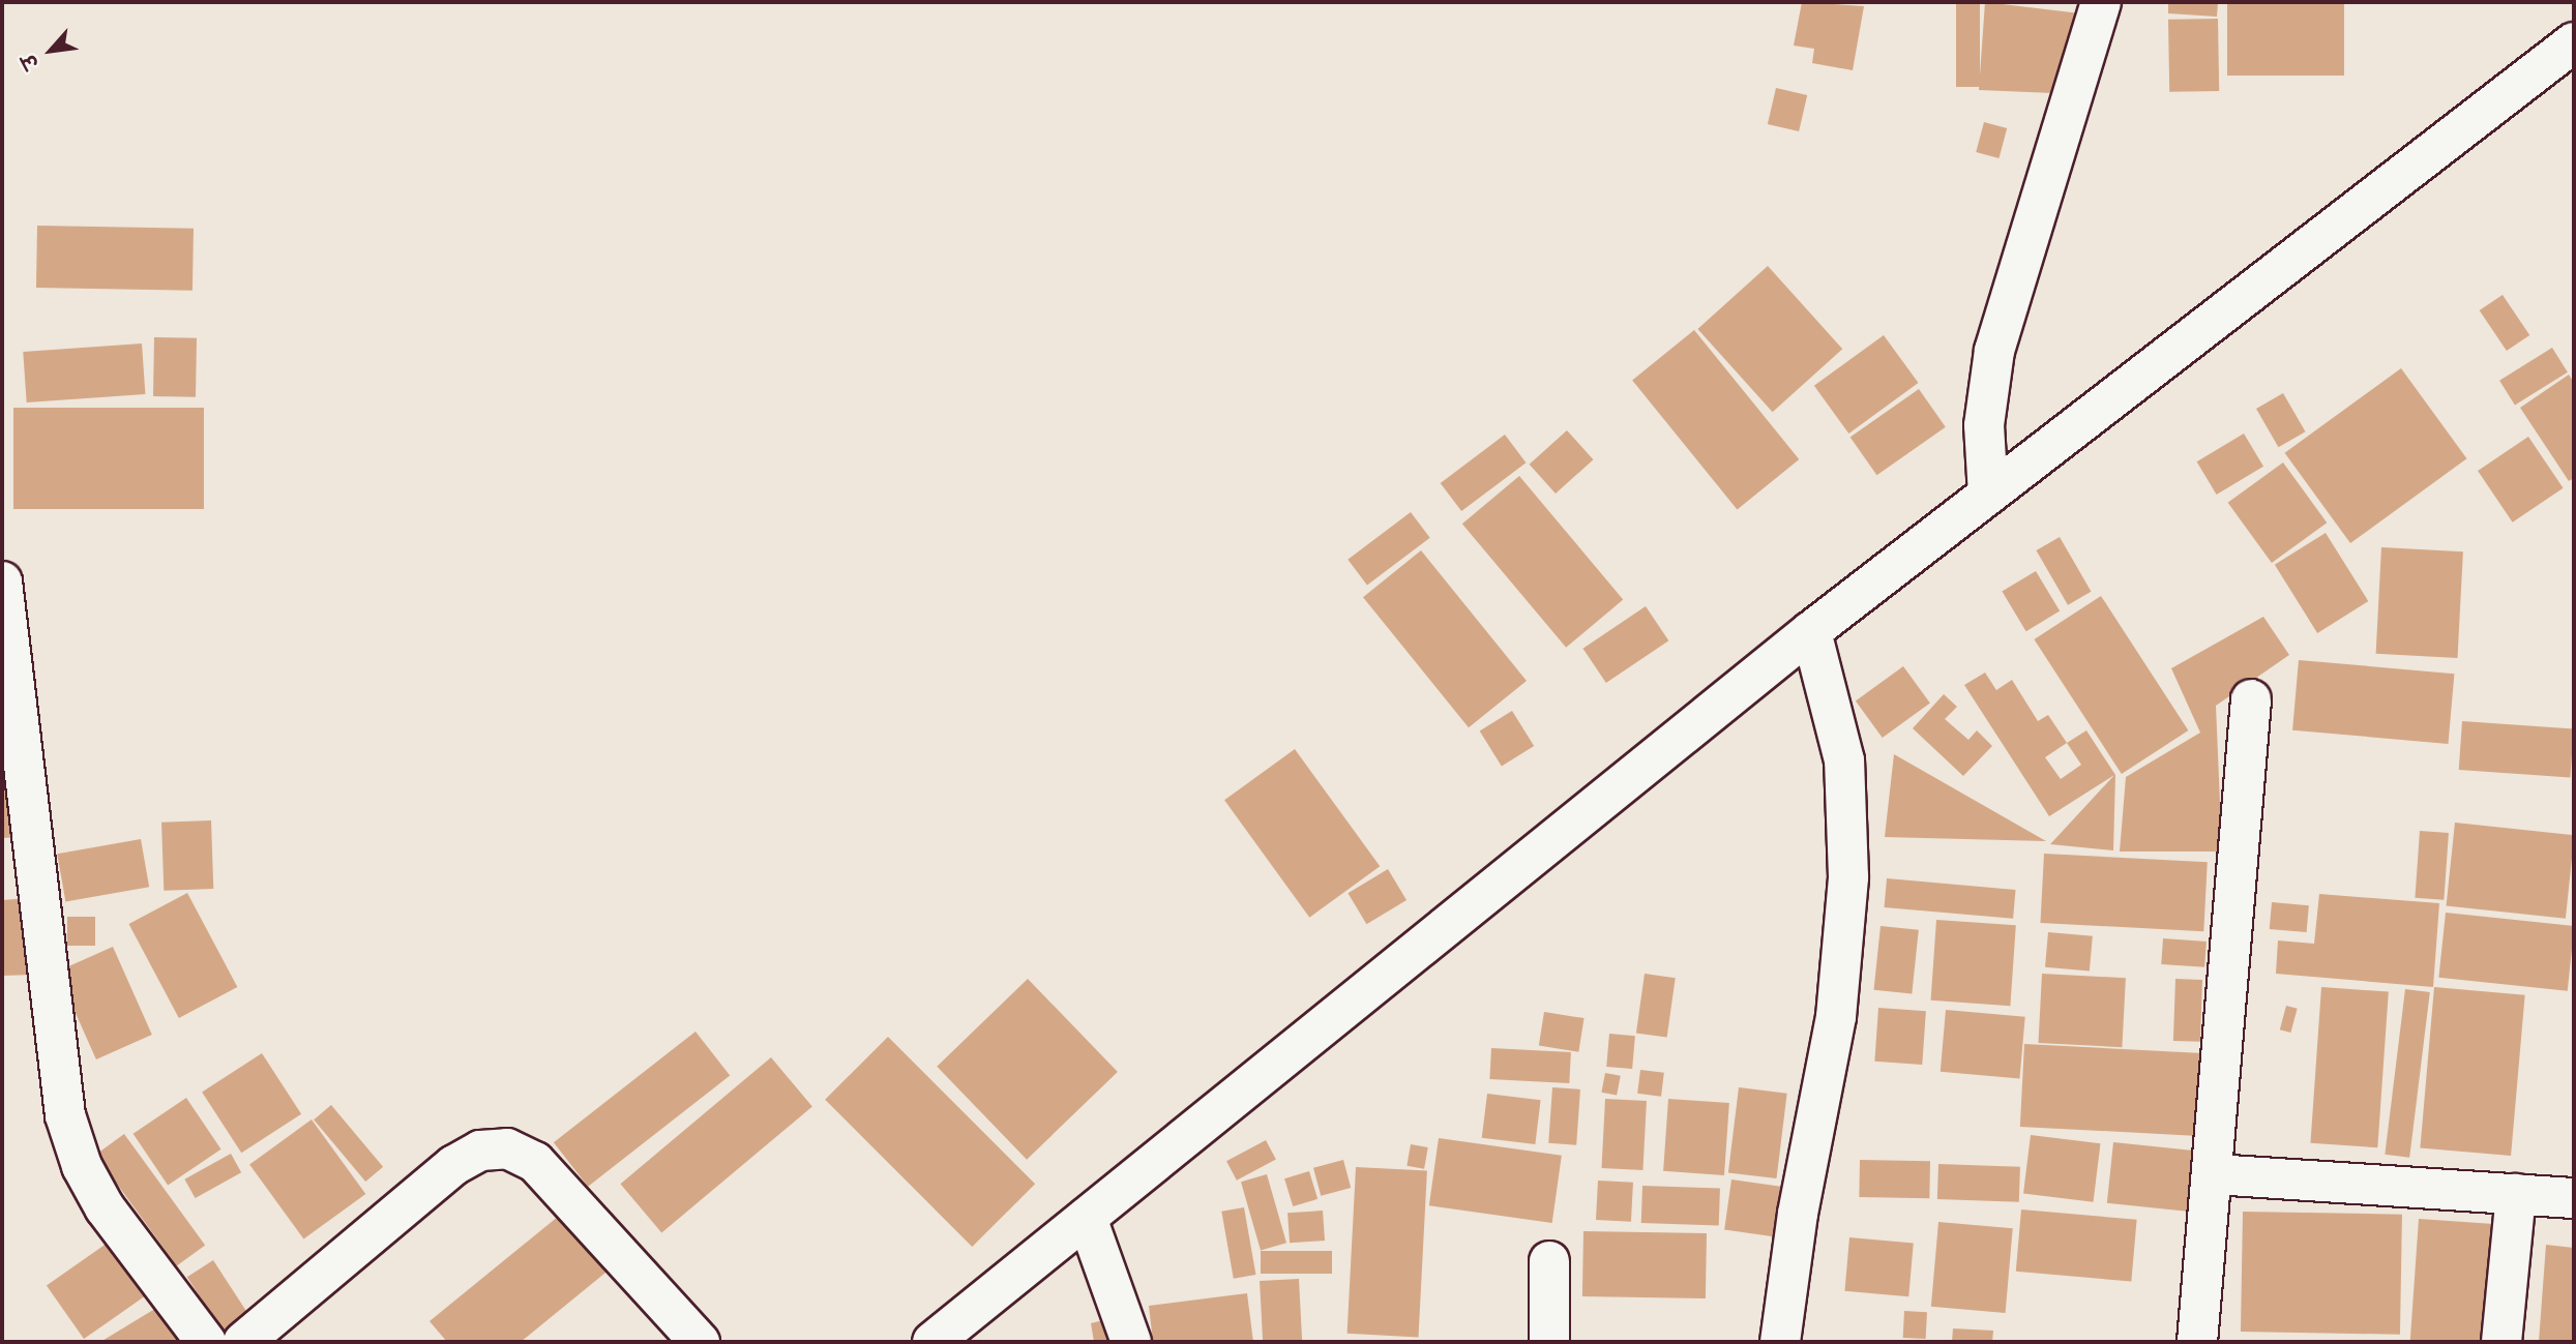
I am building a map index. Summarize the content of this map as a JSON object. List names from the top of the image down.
{
  "north": "bottom left"
}
